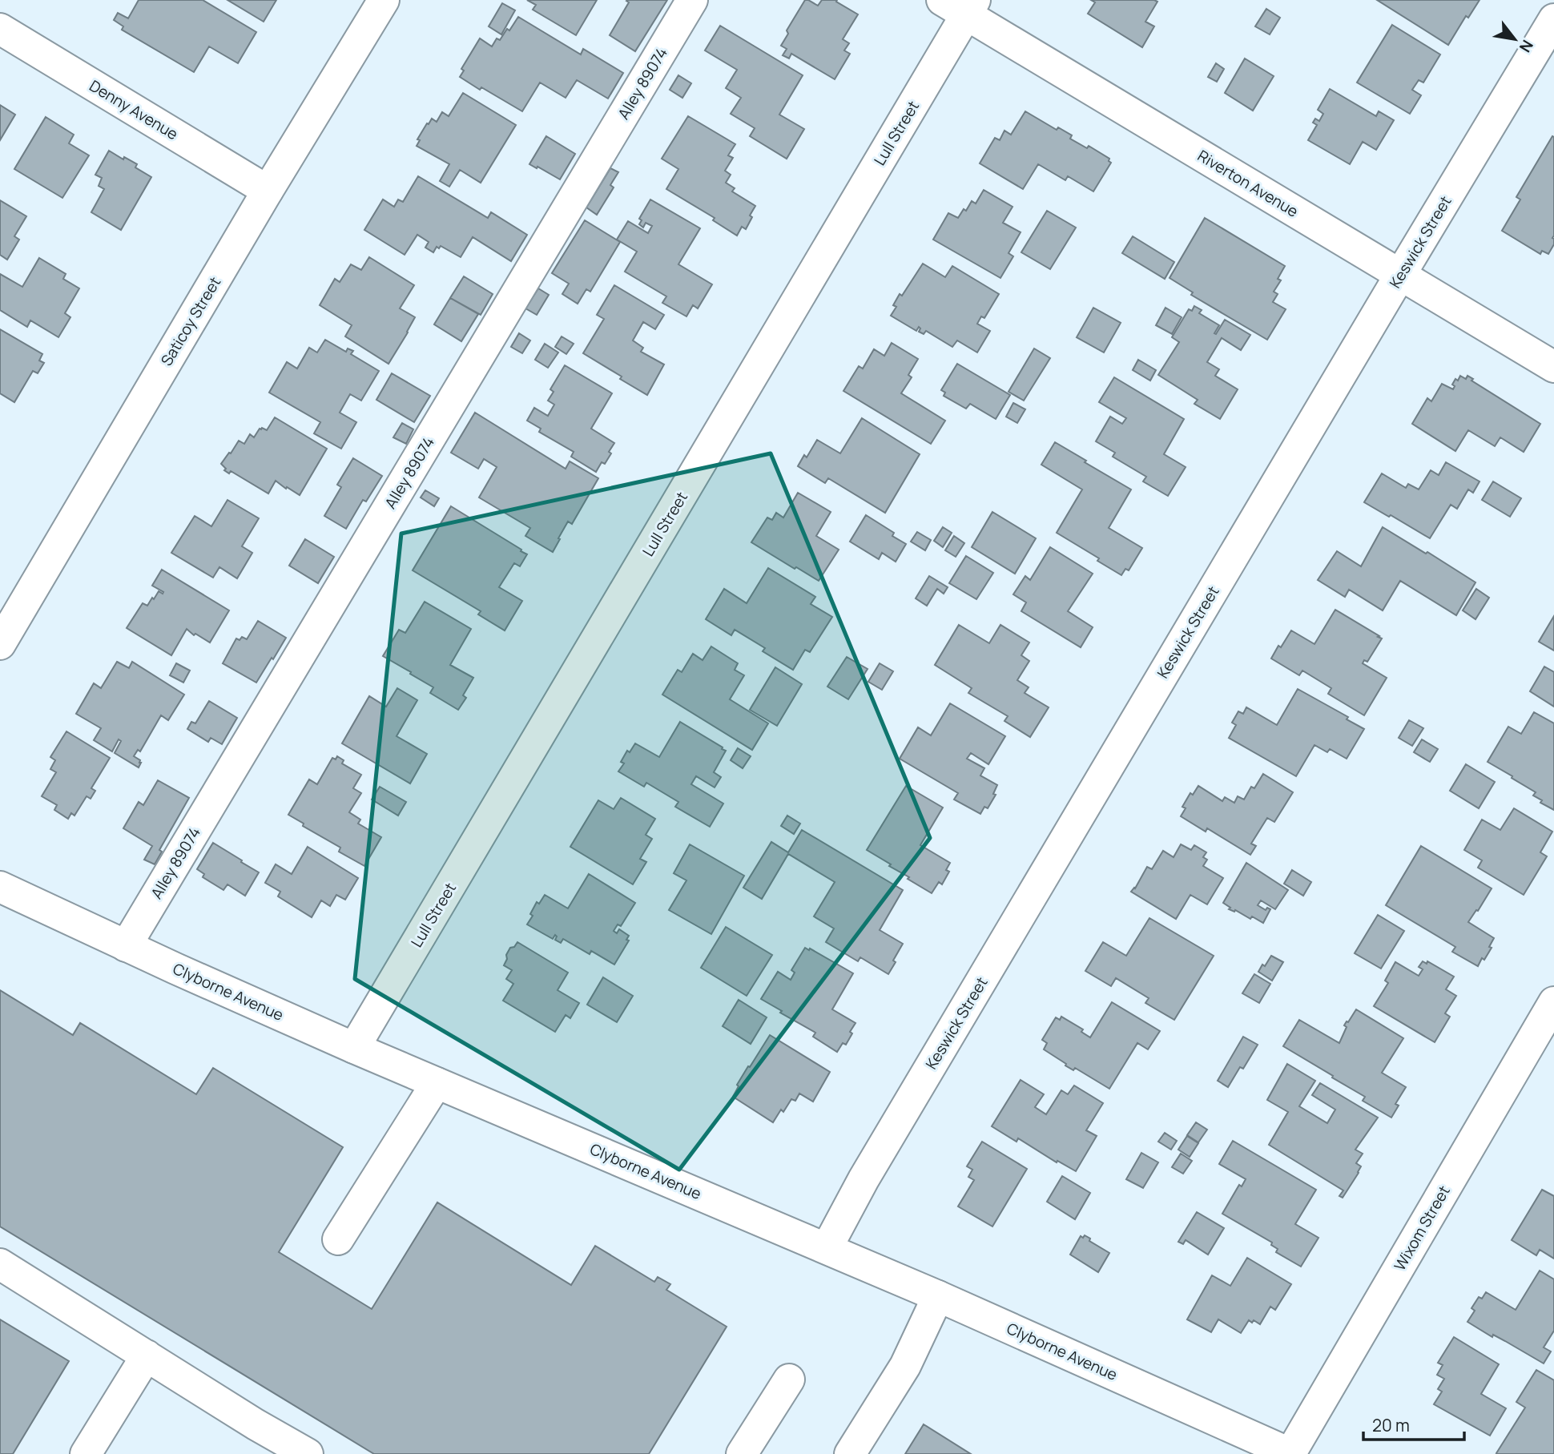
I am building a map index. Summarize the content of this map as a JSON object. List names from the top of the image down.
{
  "streets": {
    "street": [
      "Alley 89074",
      "Denny Avenue",
      "Lull Street",
      "Riverton Avenue",
      "Keswick Street",
      "Saticoy Street",
      "Clyborne Avenue",
      "Wixom Street"
    ]
  },
  "crossings": [
    ["Alley 89074", "Clyborne Avenue"],
    ["Denny Avenue", "Saticoy Street"],
    ["Lull Street", "Riverton Avenue"],
    ["Lull Street", "Clyborne Avenue"],
    ["Riverton Avenue", "Keswick Street"],
    ["Keswick Street", "Clyborne Avenue"],
    ["Clyborne Avenue", "Wixom Street"]
  ],
  "scale_bar": "20 m",
  "north": "bottom right"
}
